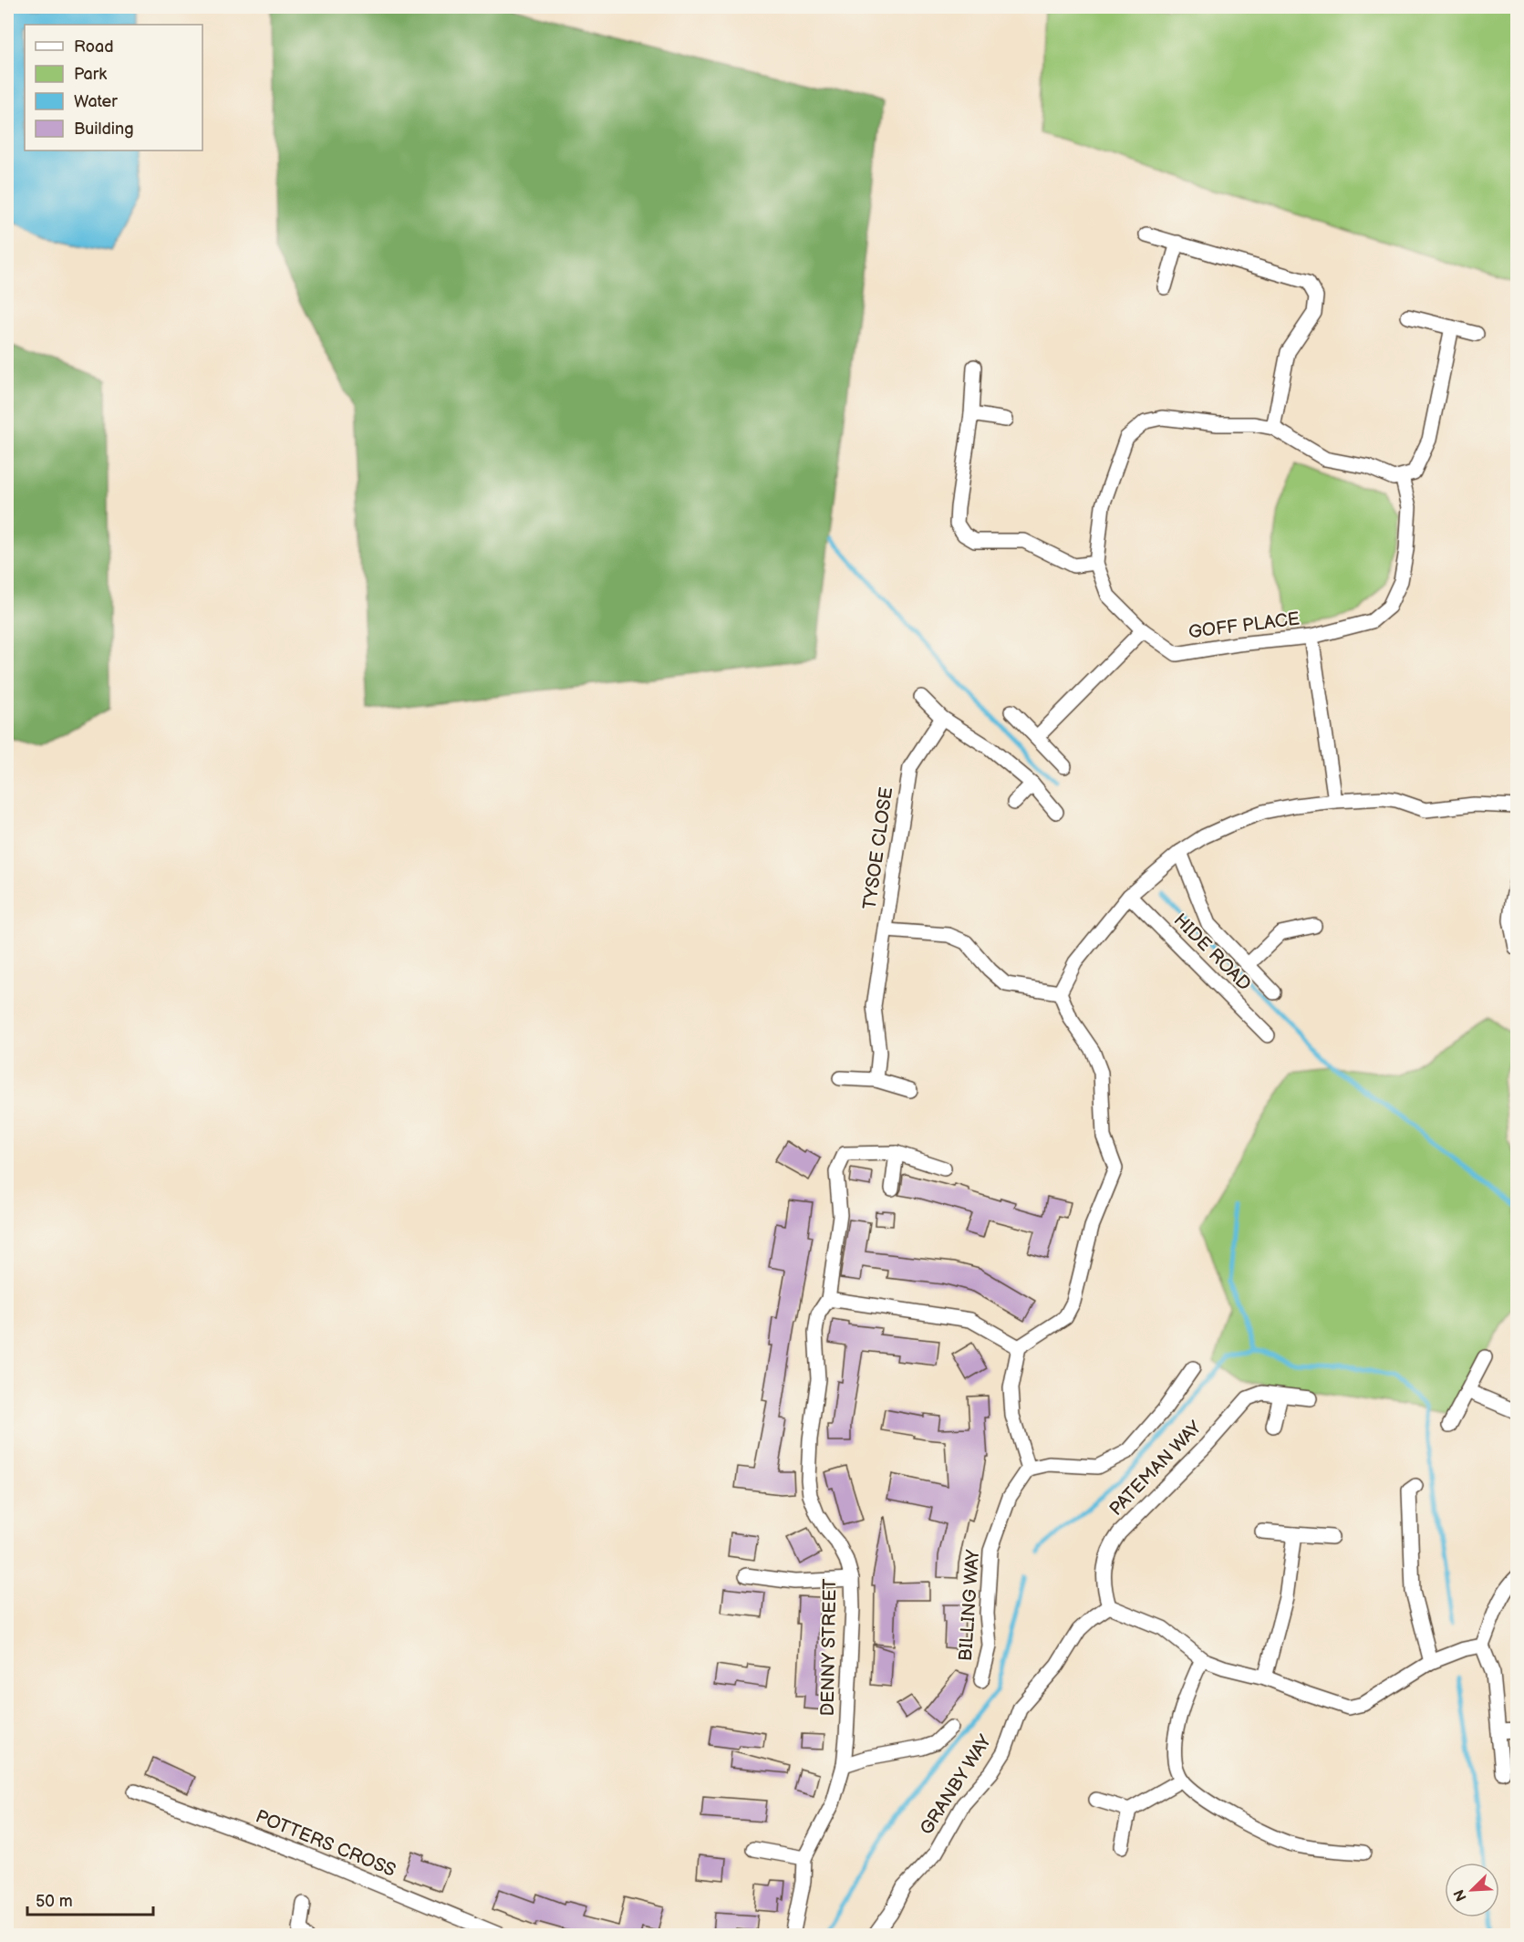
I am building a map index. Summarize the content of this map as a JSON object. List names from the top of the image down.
{
  "streets": {
    "street": [
      "GOFF PLACE",
      "TYSOE CLOSE",
      "HIDE ROAD",
      "PATEMAN WAY",
      "BILLING WAY",
      "DENNY STREET",
      "GRANBY WAY",
      "POTTERS CROSS"
    ]
  },
  "crossings": [
    ["PATEMAN WAY", "GRANBY WAY"]
  ],
  "legend": [
    "Road",
    "Park",
    "Water",
    "Building"
  ],
  "scale_bar": "50 m",
  "north": "bottom left"
}
